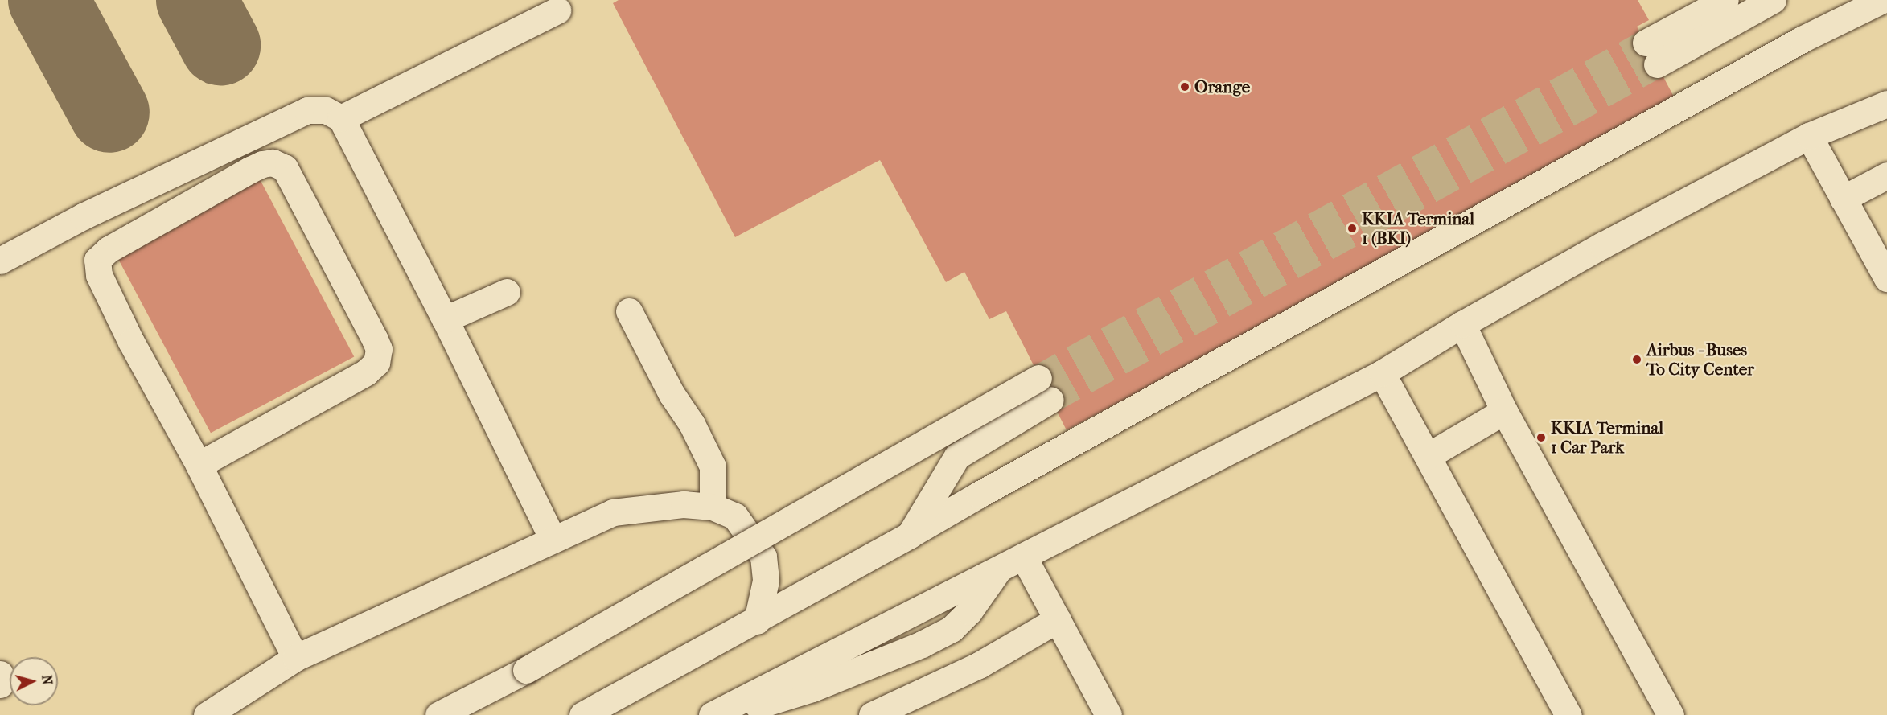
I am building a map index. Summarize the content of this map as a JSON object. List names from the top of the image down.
{
  "places": [
    "Orange",
    "KKIA Terminal 1 (BKI)",
    "Airbus - Buses To City Center",
    "KKIA Terminal 1 Car Park"
  ],
  "north": "right"
}
